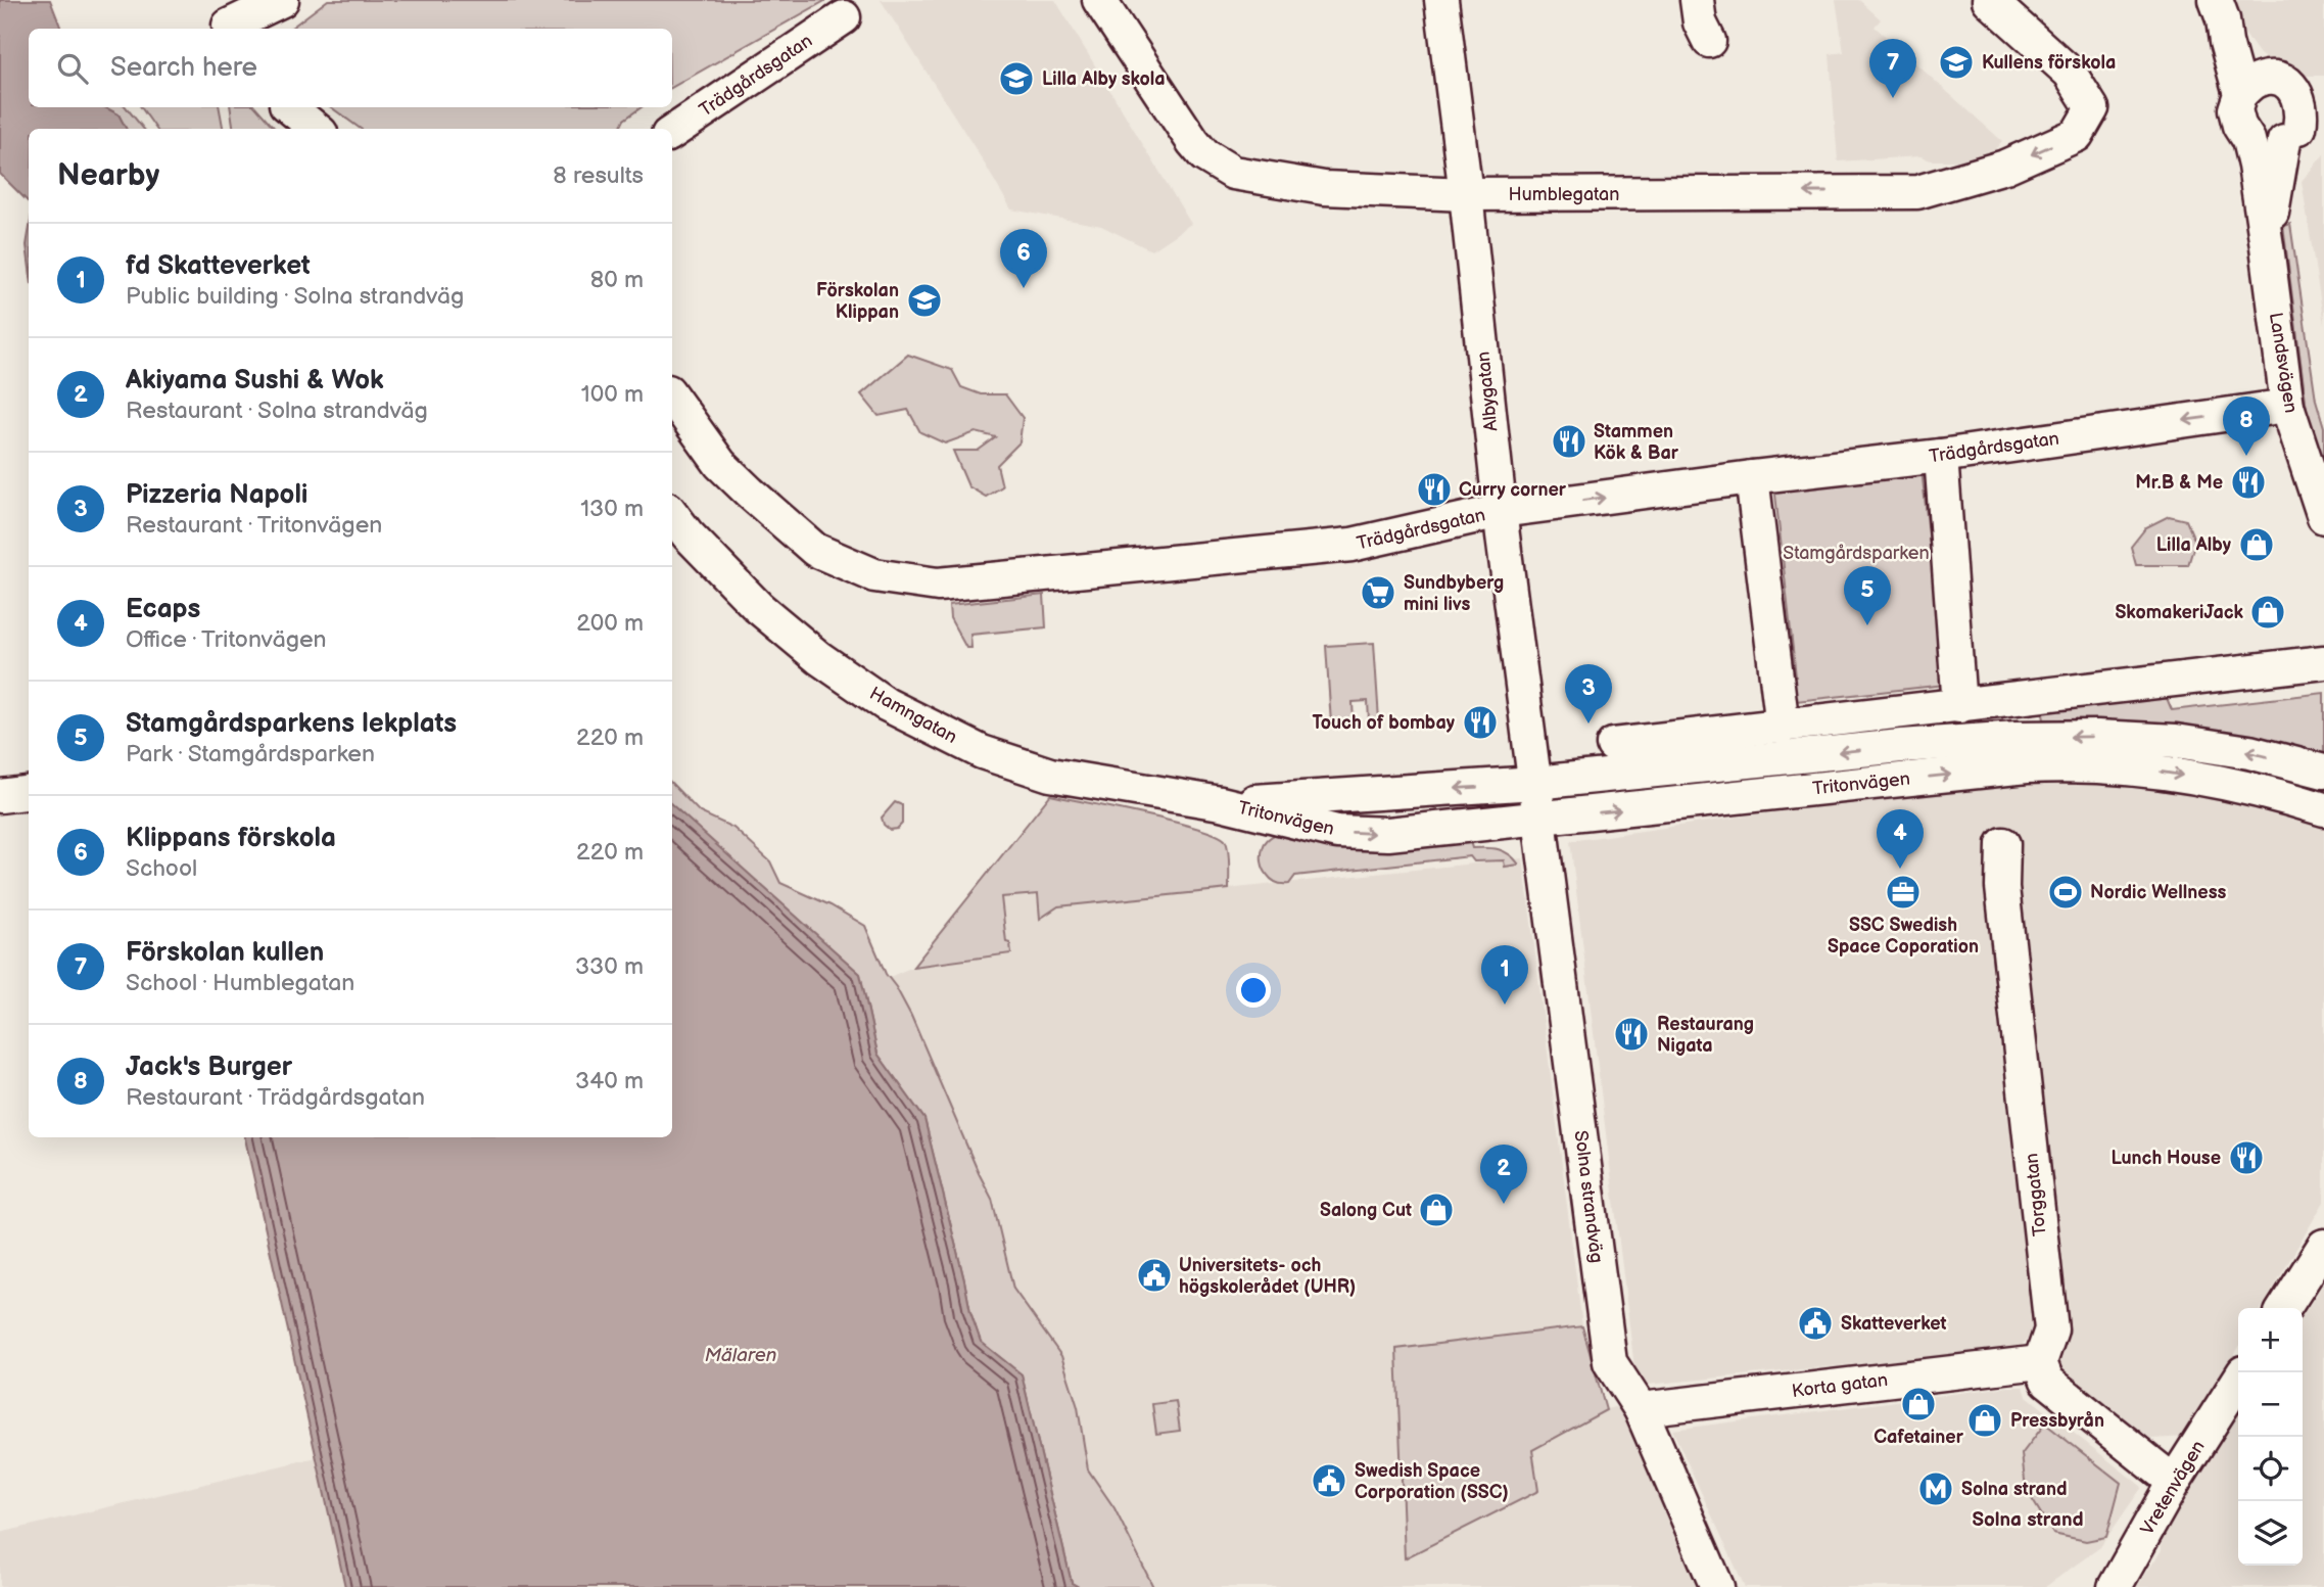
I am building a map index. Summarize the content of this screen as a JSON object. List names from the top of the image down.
{
  "streets": {
    "street": [
      "Trädgårdsgatan",
      "Humblegatan",
      "Landsvägen",
      "Albygatan",
      "Hamngatan",
      "Tritonvägen",
      "Torggatan",
      "Solna strandväg",
      "Korta gatan",
      "Vretenvägen"
    ]
  },
  "crossings": [
    ["Trädgårdsgatan", "Landsvägen"],
    ["Trädgårdsgatan", "Albygatan"],
    ["Humblegatan", "Albygatan"],
    ["Albygatan", "Tritonvägen"],
    ["Albygatan", "Solna strandväg"],
    ["Hamngatan", "Tritonvägen"],
    ["Tritonvägen", "Solna strandväg"],
    ["Torggatan", "Korta gatan"],
    ["Solna strandväg", "Korta gatan"]
  ],
  "districts": ["Solna strand"],
  "water": ["Mälaren"],
  "parks": ["Stamgårdsparken"],
  "places": {
    "school or university": ["Kullens förskola", "Lilla Alby skola", "Förskolan Klippan"],
    "restaurant": [
      "Stammen Kök & Bar",
      "Mr.B & Me",
      "Curry corner",
      "Touch of bombay",
      "Restaurang Nigata",
      "Lunch House"
    ],
    "shop": [
      "Lilla Alby",
      "SkomakeriJack",
      "Salong Cut",
      "Cafetainer",
      "Pressbyrån"
    ],
    "supermarket": ["Sundbyberg mini livs"],
    "office": ["SSC Swedish Space Coporation"],
    "sports": ["Nordic Wellness"],
    "public building": ["Universitets- och högskolerådet (UHR)", "Skatteverket", "Swedish Space Corporation (SSC)"],
    "metro station": ["Solna strand"]
  },
  "page": {
    "search": "Search here",
    "pins": [
      "7",
      "6",
      "8",
      "5",
      "3",
      "4",
      "1",
      "2"
    ],
    "heading": ["Nearby", "8 results"],
    "list": [
      {
        "mark": "1",
        "name": "fd Skatteverket",
        "note": "Public building · Solna strandväg",
        "value": "80 m"
      },
      {
        "mark": "2",
        "name": "Akiyama Sushi & Wok",
        "note": "Restaurant · Solna strandväg",
        "value": "100 m"
      },
      {
        "mark": "3",
        "name": "Pizzeria Napoli",
        "note": "Restaurant · Tritonvägen",
        "value": "130 m"
      },
      {
        "mark": "4",
        "name": "Ecaps",
        "note": "Office · Tritonvägen",
        "value": "200 m"
      },
      {
        "mark": "5",
        "name": "Stamgårdsparkens lekplats",
        "note": "Park · Stamgårdsparken",
        "value": "220 m"
      },
      {
        "mark": "6",
        "name": "Klippans förskola",
        "note": "School",
        "value": "220 m"
      },
      {
        "mark": "7",
        "name": "Förskolan kullen",
        "note": "School · Humblegatan",
        "value": "330 m"
      },
      {
        "mark": "8",
        "name": "Jack's Burger",
        "note": "Restaurant · Trädgårdsgatan",
        "value": "340 m"
      }
    ],
    "map_buttons": ["+", "−"]
  }
}
